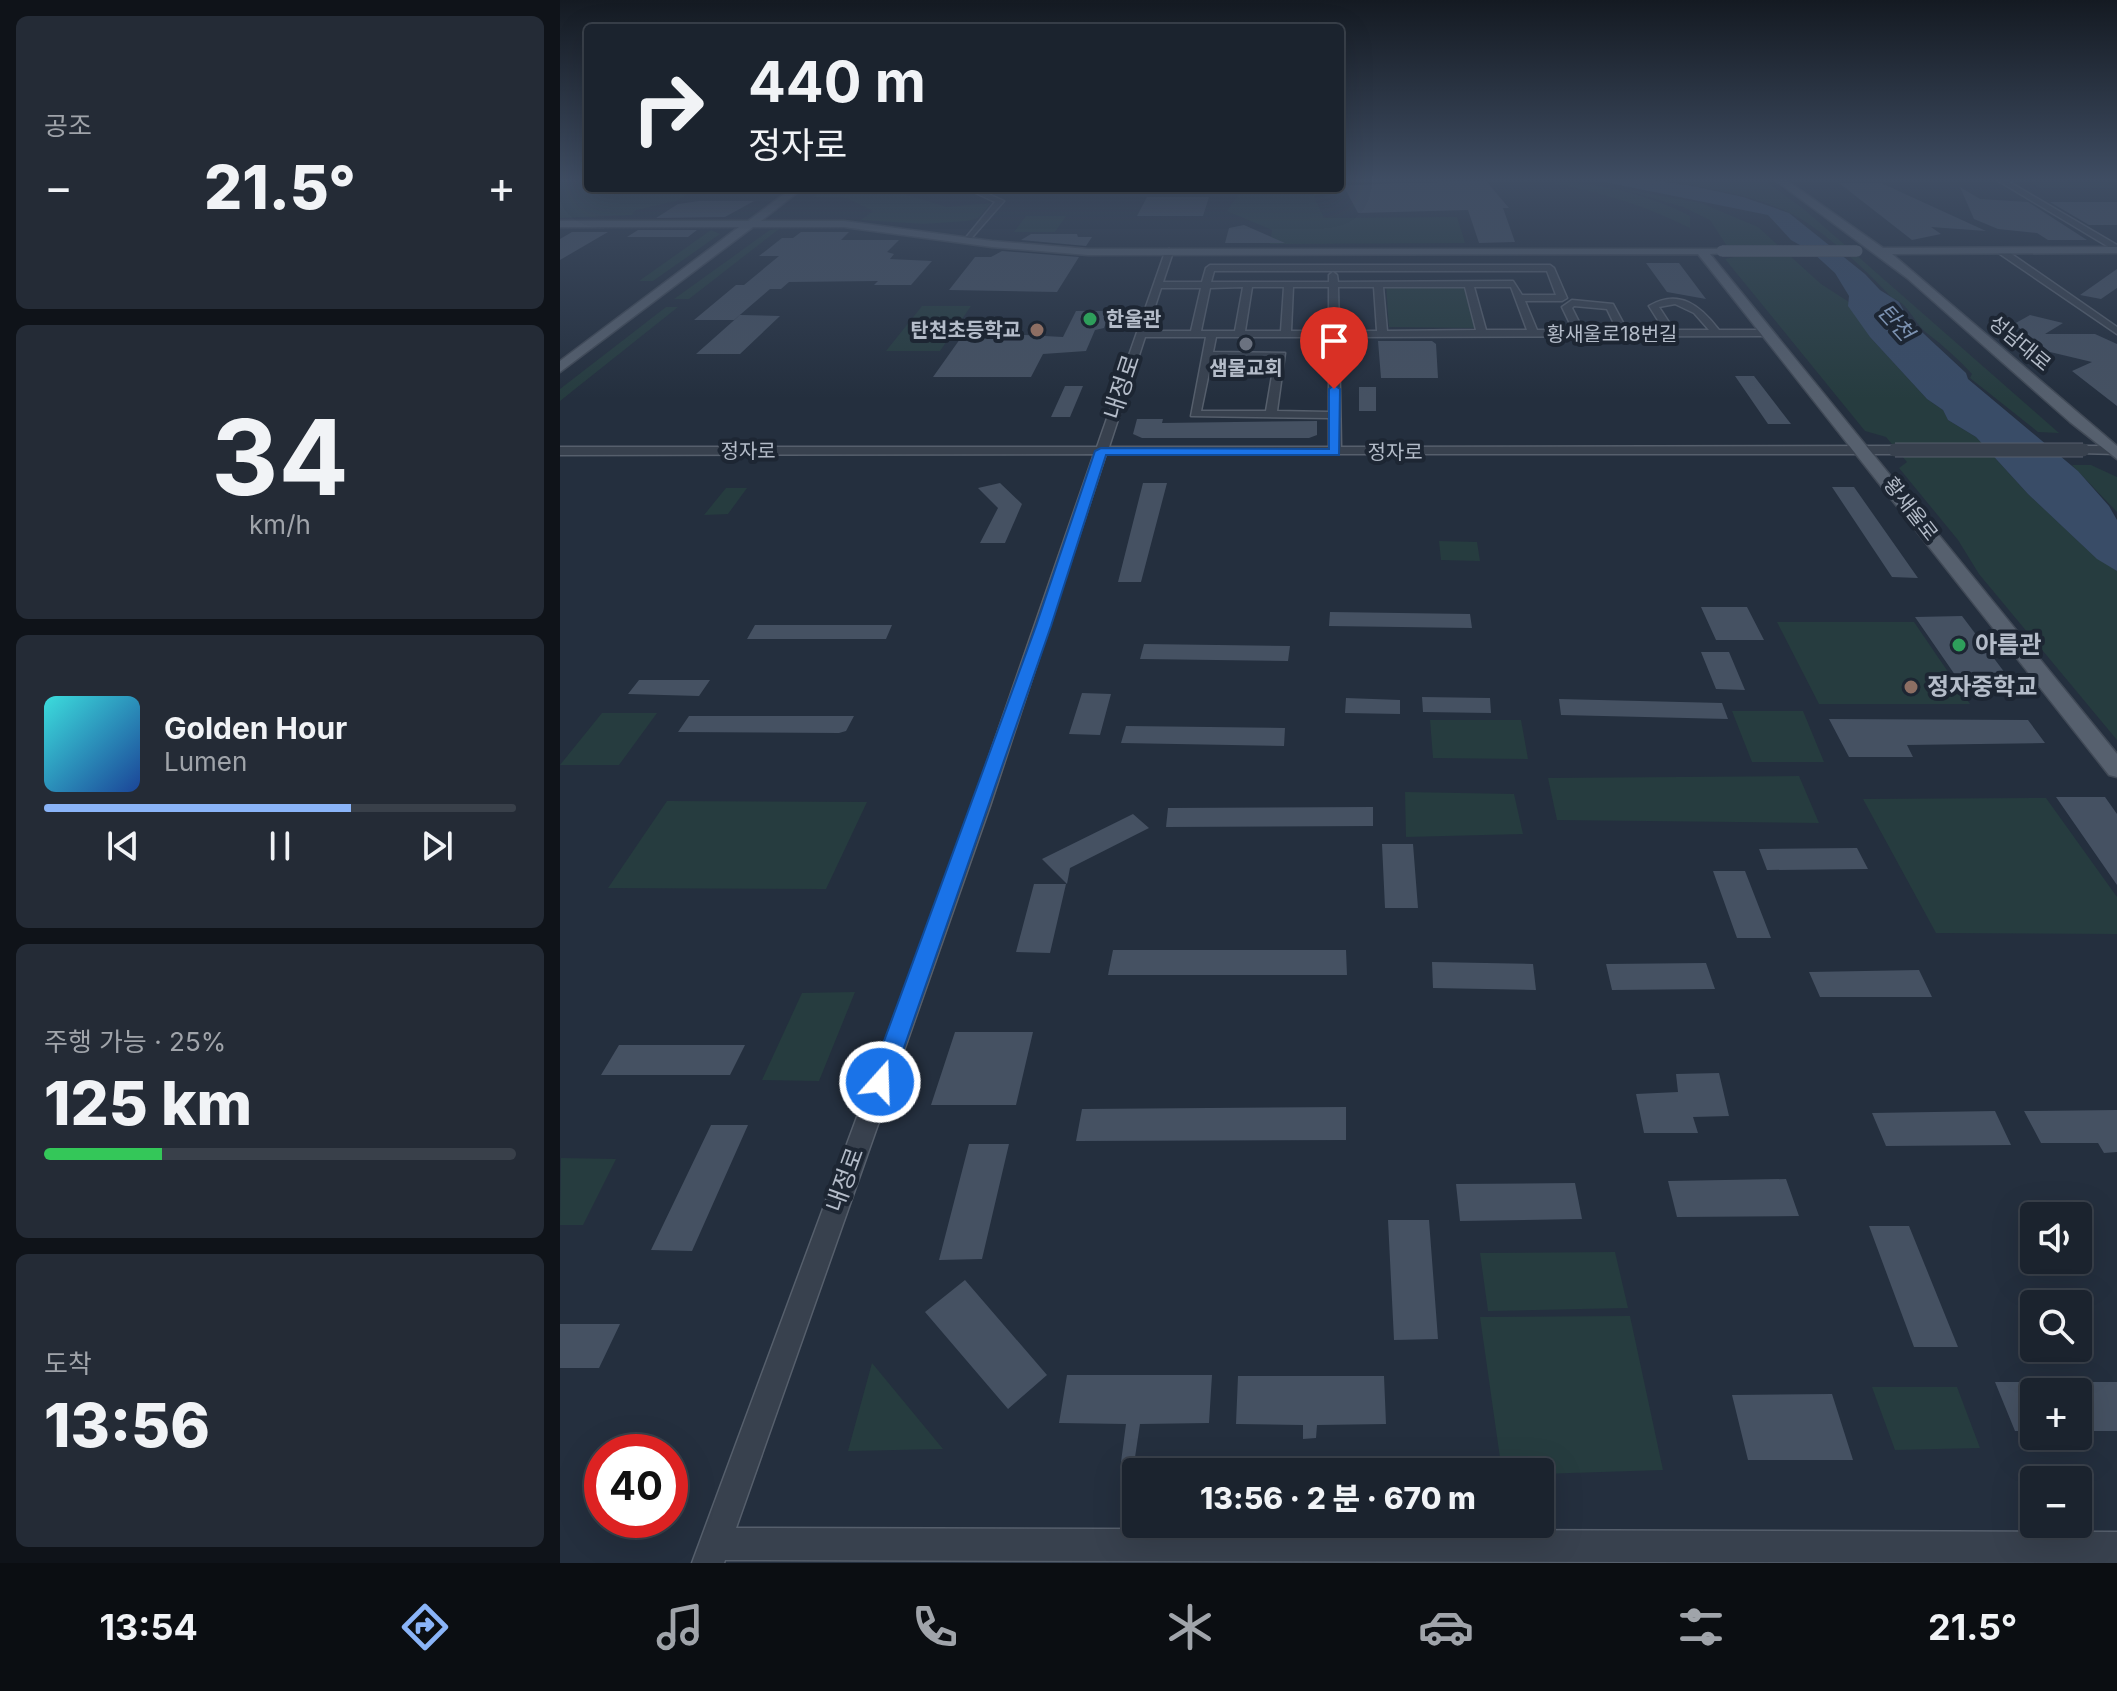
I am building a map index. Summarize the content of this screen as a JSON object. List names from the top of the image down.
{
  "streets": {
    "main road": ["성남대로", "황새울로"],
    "street": ["황새울로18번길", "내정로", "정자로"]
  },
  "crossings": [
    ["황새울로18번길", "내정로"],
    ["황새울로18번길", "황새울로"],
    ["성남대로", "정자로"],
    ["내정로", "정자로"],
    ["정자로", "황새울로"]
  ],
  "water": ["탄천"],
  "places": [
    "한울관",
    "탄천초등학교",
    "샘물교회",
    "아름관",
    "정자중학교"
  ],
  "page": {
    "tile": [
      "공조",
      ["34", "km/h"],
      ["주행 가능 · 25%", "125 km"],
      ["도착", "13:56"]
    ],
    "turn": ["440 m", "정자로"],
    "heat": ["−", "21.5°", "+"],
    "song": ["Golden Hour", "Lumen"],
    "map_buttons": ["+", "−"],
    "limit": "40",
    "trip": "13:56 · 2 분 · 670 m",
    "tabs": ["13:54", "21.5°"]
  }
}
